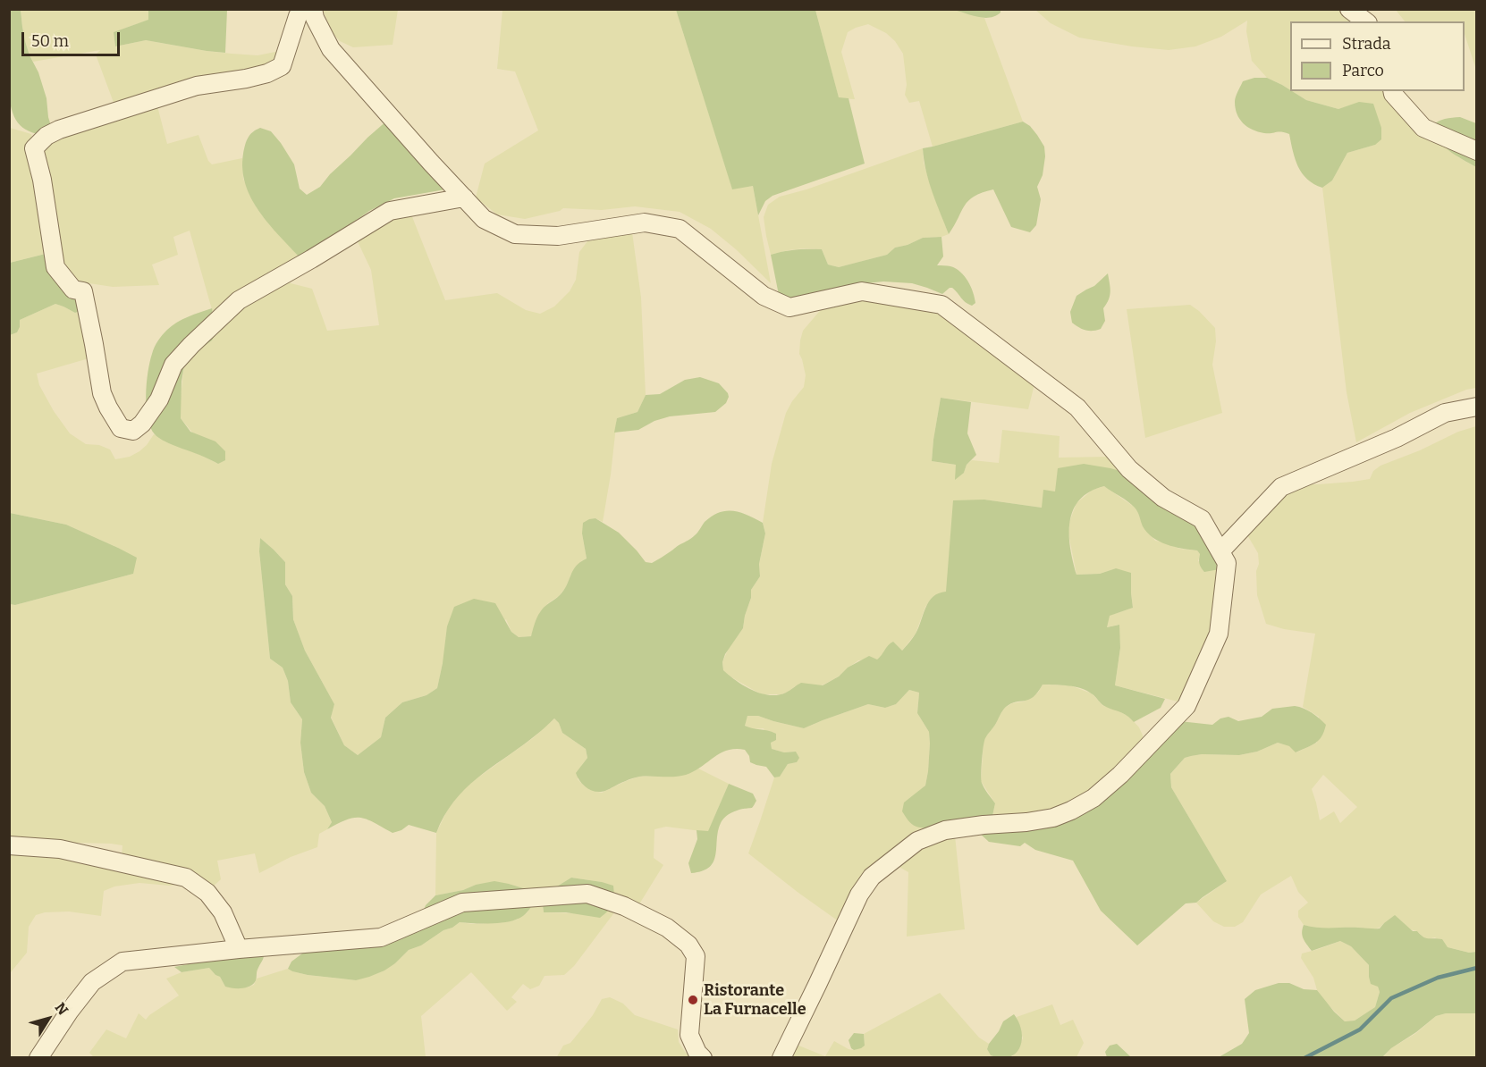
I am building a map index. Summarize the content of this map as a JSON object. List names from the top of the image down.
{
  "places": ["Ristorante La Furnacelle"],
  "legend": ["Strada", "Parco"],
  "scale_bar": "50 m",
  "north": "top right"
}
